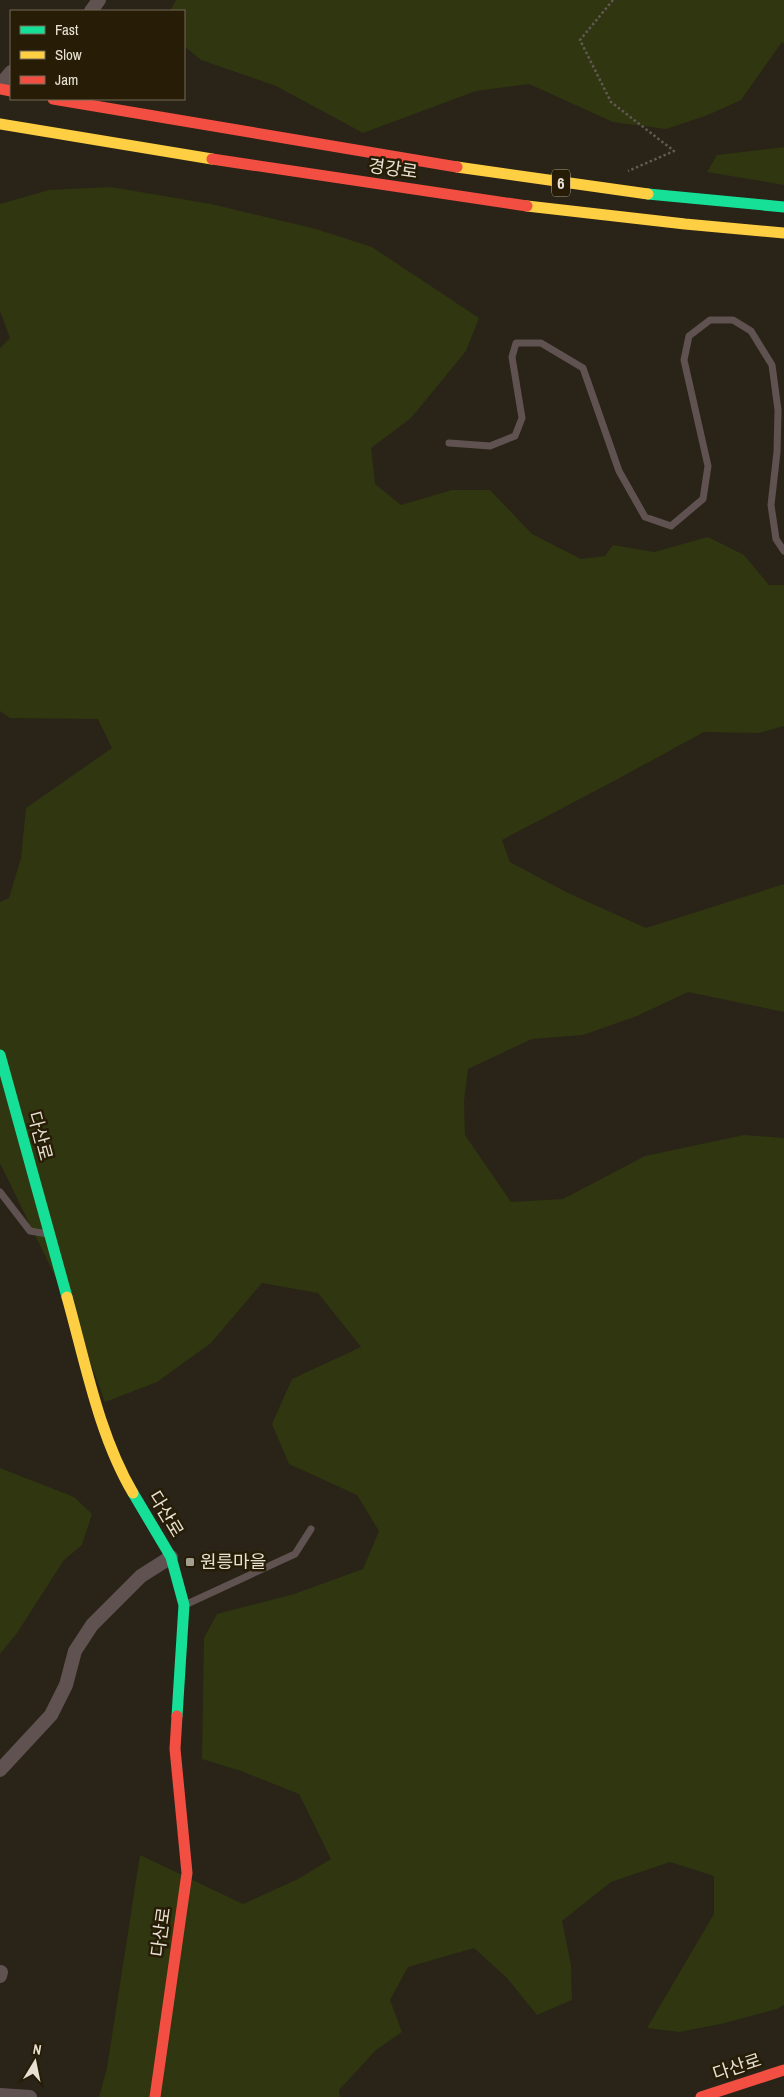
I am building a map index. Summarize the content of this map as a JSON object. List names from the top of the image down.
{
  "streets": {
    "main road": ["경강로", "6", "다산로"]
  },
  "places": {
    "transit": ["원릉마을"]
  },
  "legend": ["Fast", "Slow", "Jam"],
  "north": "top"
}
